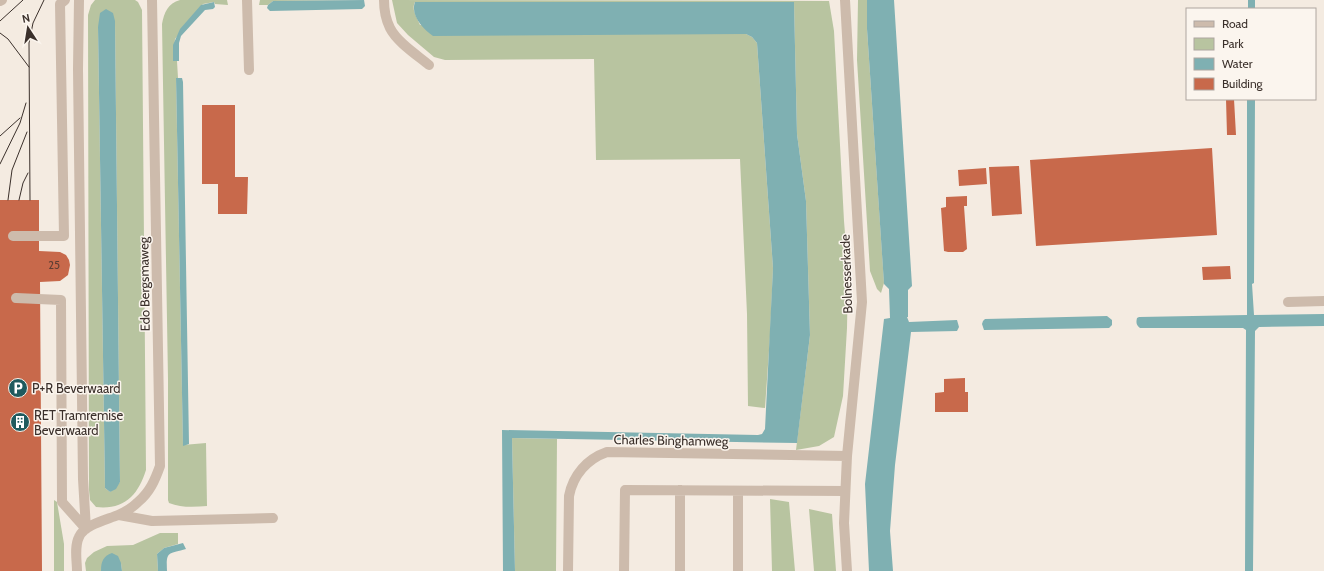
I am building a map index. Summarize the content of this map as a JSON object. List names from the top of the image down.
{
  "streets": {
    "street": ["Bolnesserkade", "Edo Bergsmaweg", "Charles Binghamweg"]
  },
  "crossings": [
    ["Bolnesserkade", "Charles Binghamweg"]
  ],
  "places": {
    "parking": ["P+R Beverwaard"],
    "building": ["RET Tramremise Beverwaard"]
  },
  "house_numbers": ["25"],
  "legend": [
    "Road",
    "Park",
    "Water",
    "Building"
  ],
  "north": "top"
}
